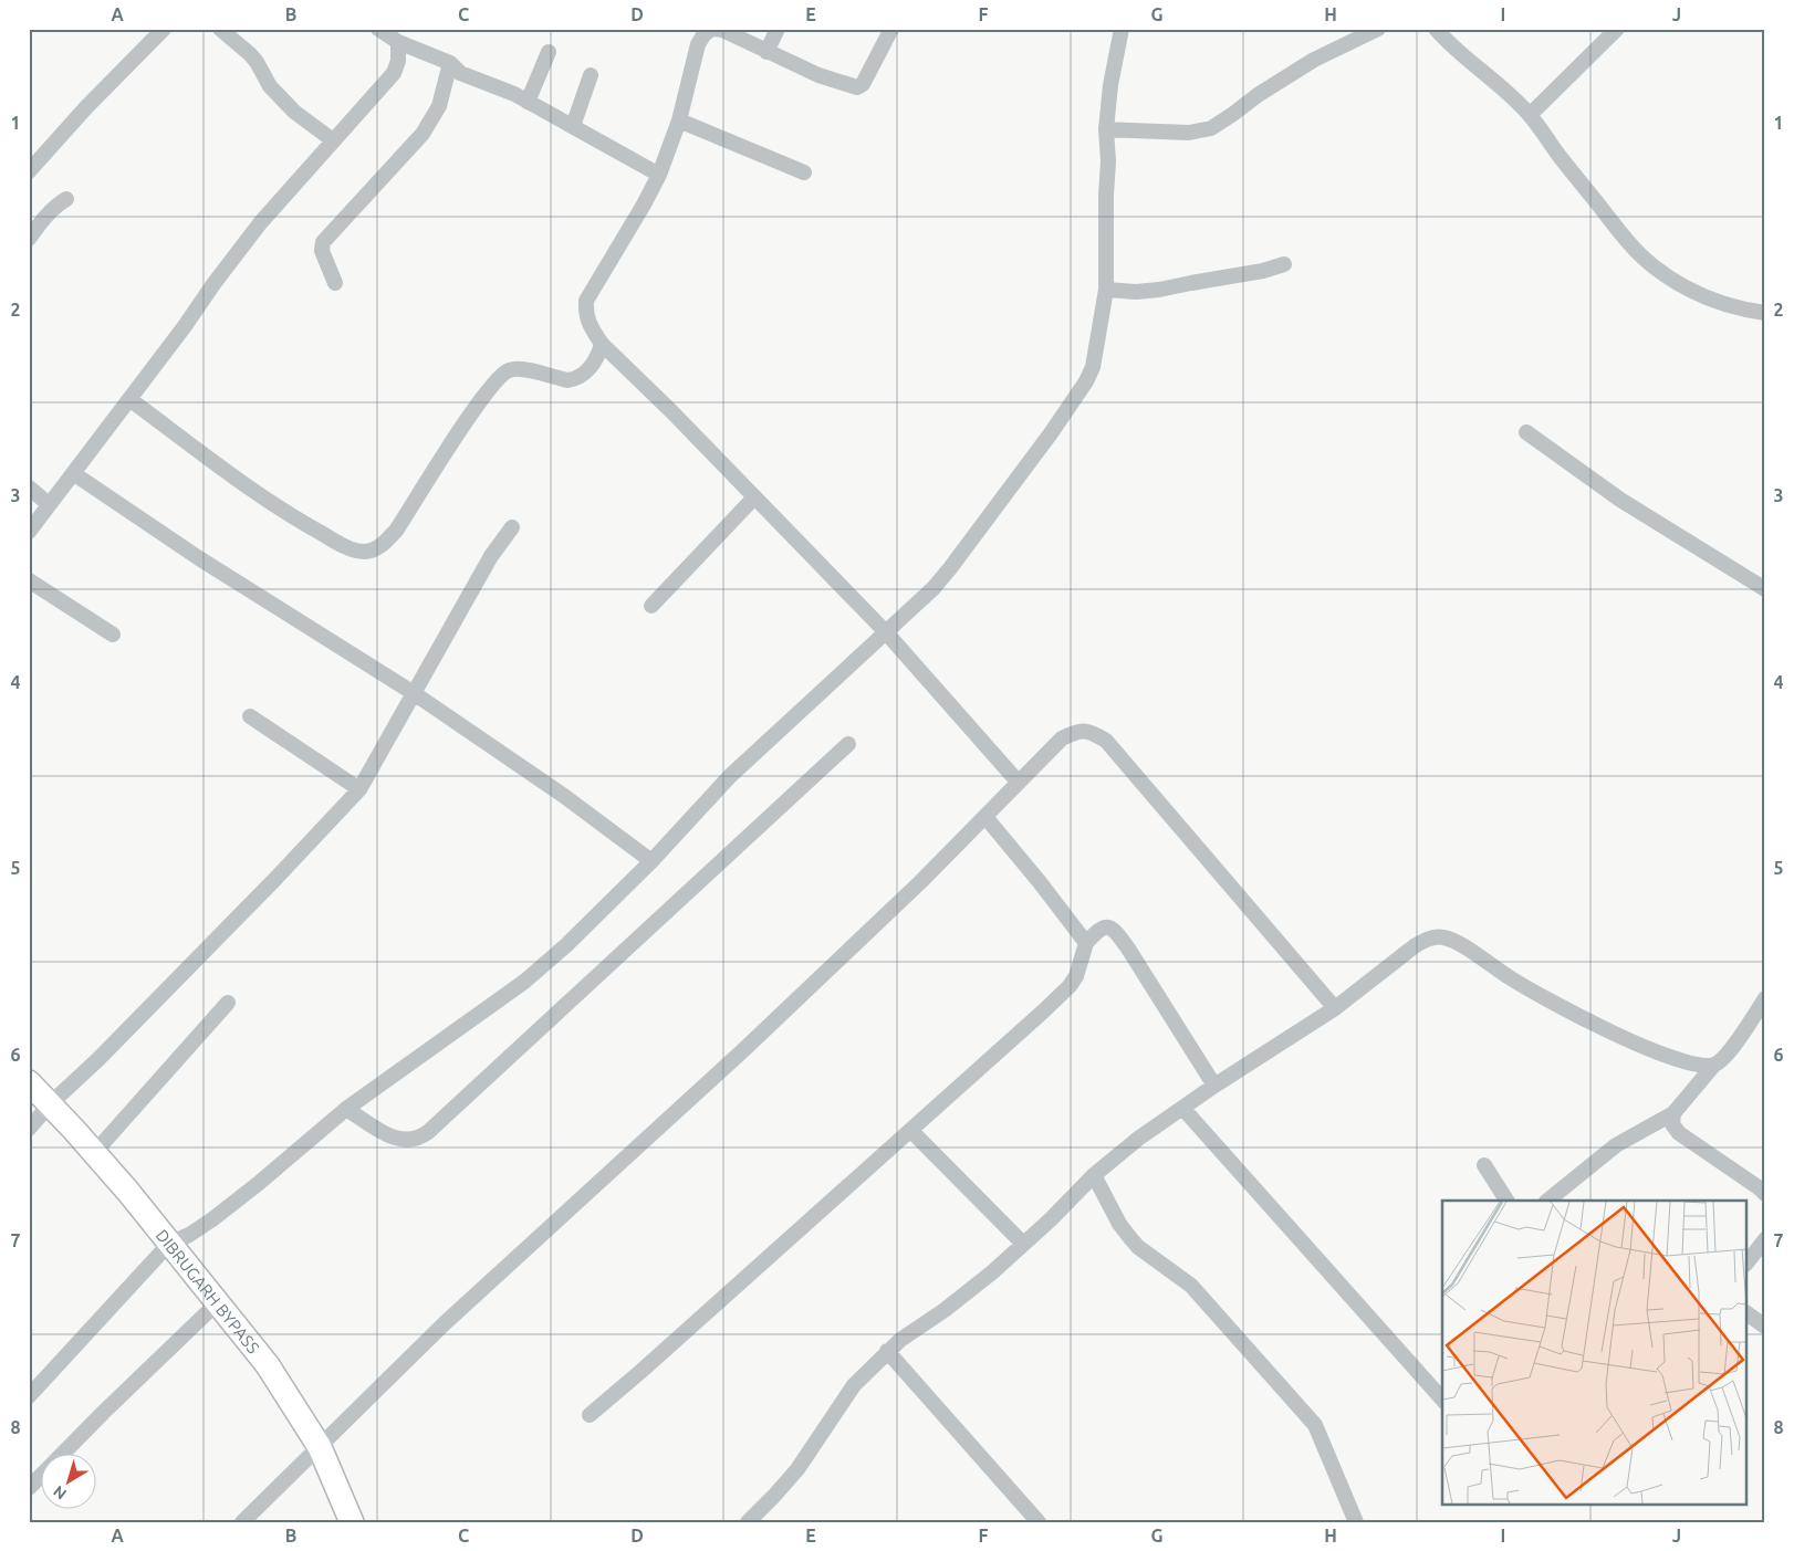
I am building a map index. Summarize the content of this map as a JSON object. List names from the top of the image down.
{
  "streets": {
    "main road": ["DIBRUGARH BYPASS"]
  },
  "north": "bottom left",
  "grid": {
    "columns": [
      "A",
      "B",
      "C",
      "D",
      "E",
      "F",
      "G",
      "H",
      "I",
      "J"
    ],
    "rows": [
      "1",
      "2",
      "3",
      "4",
      "5",
      "6",
      "7",
      "8"
    ]
  }
}
